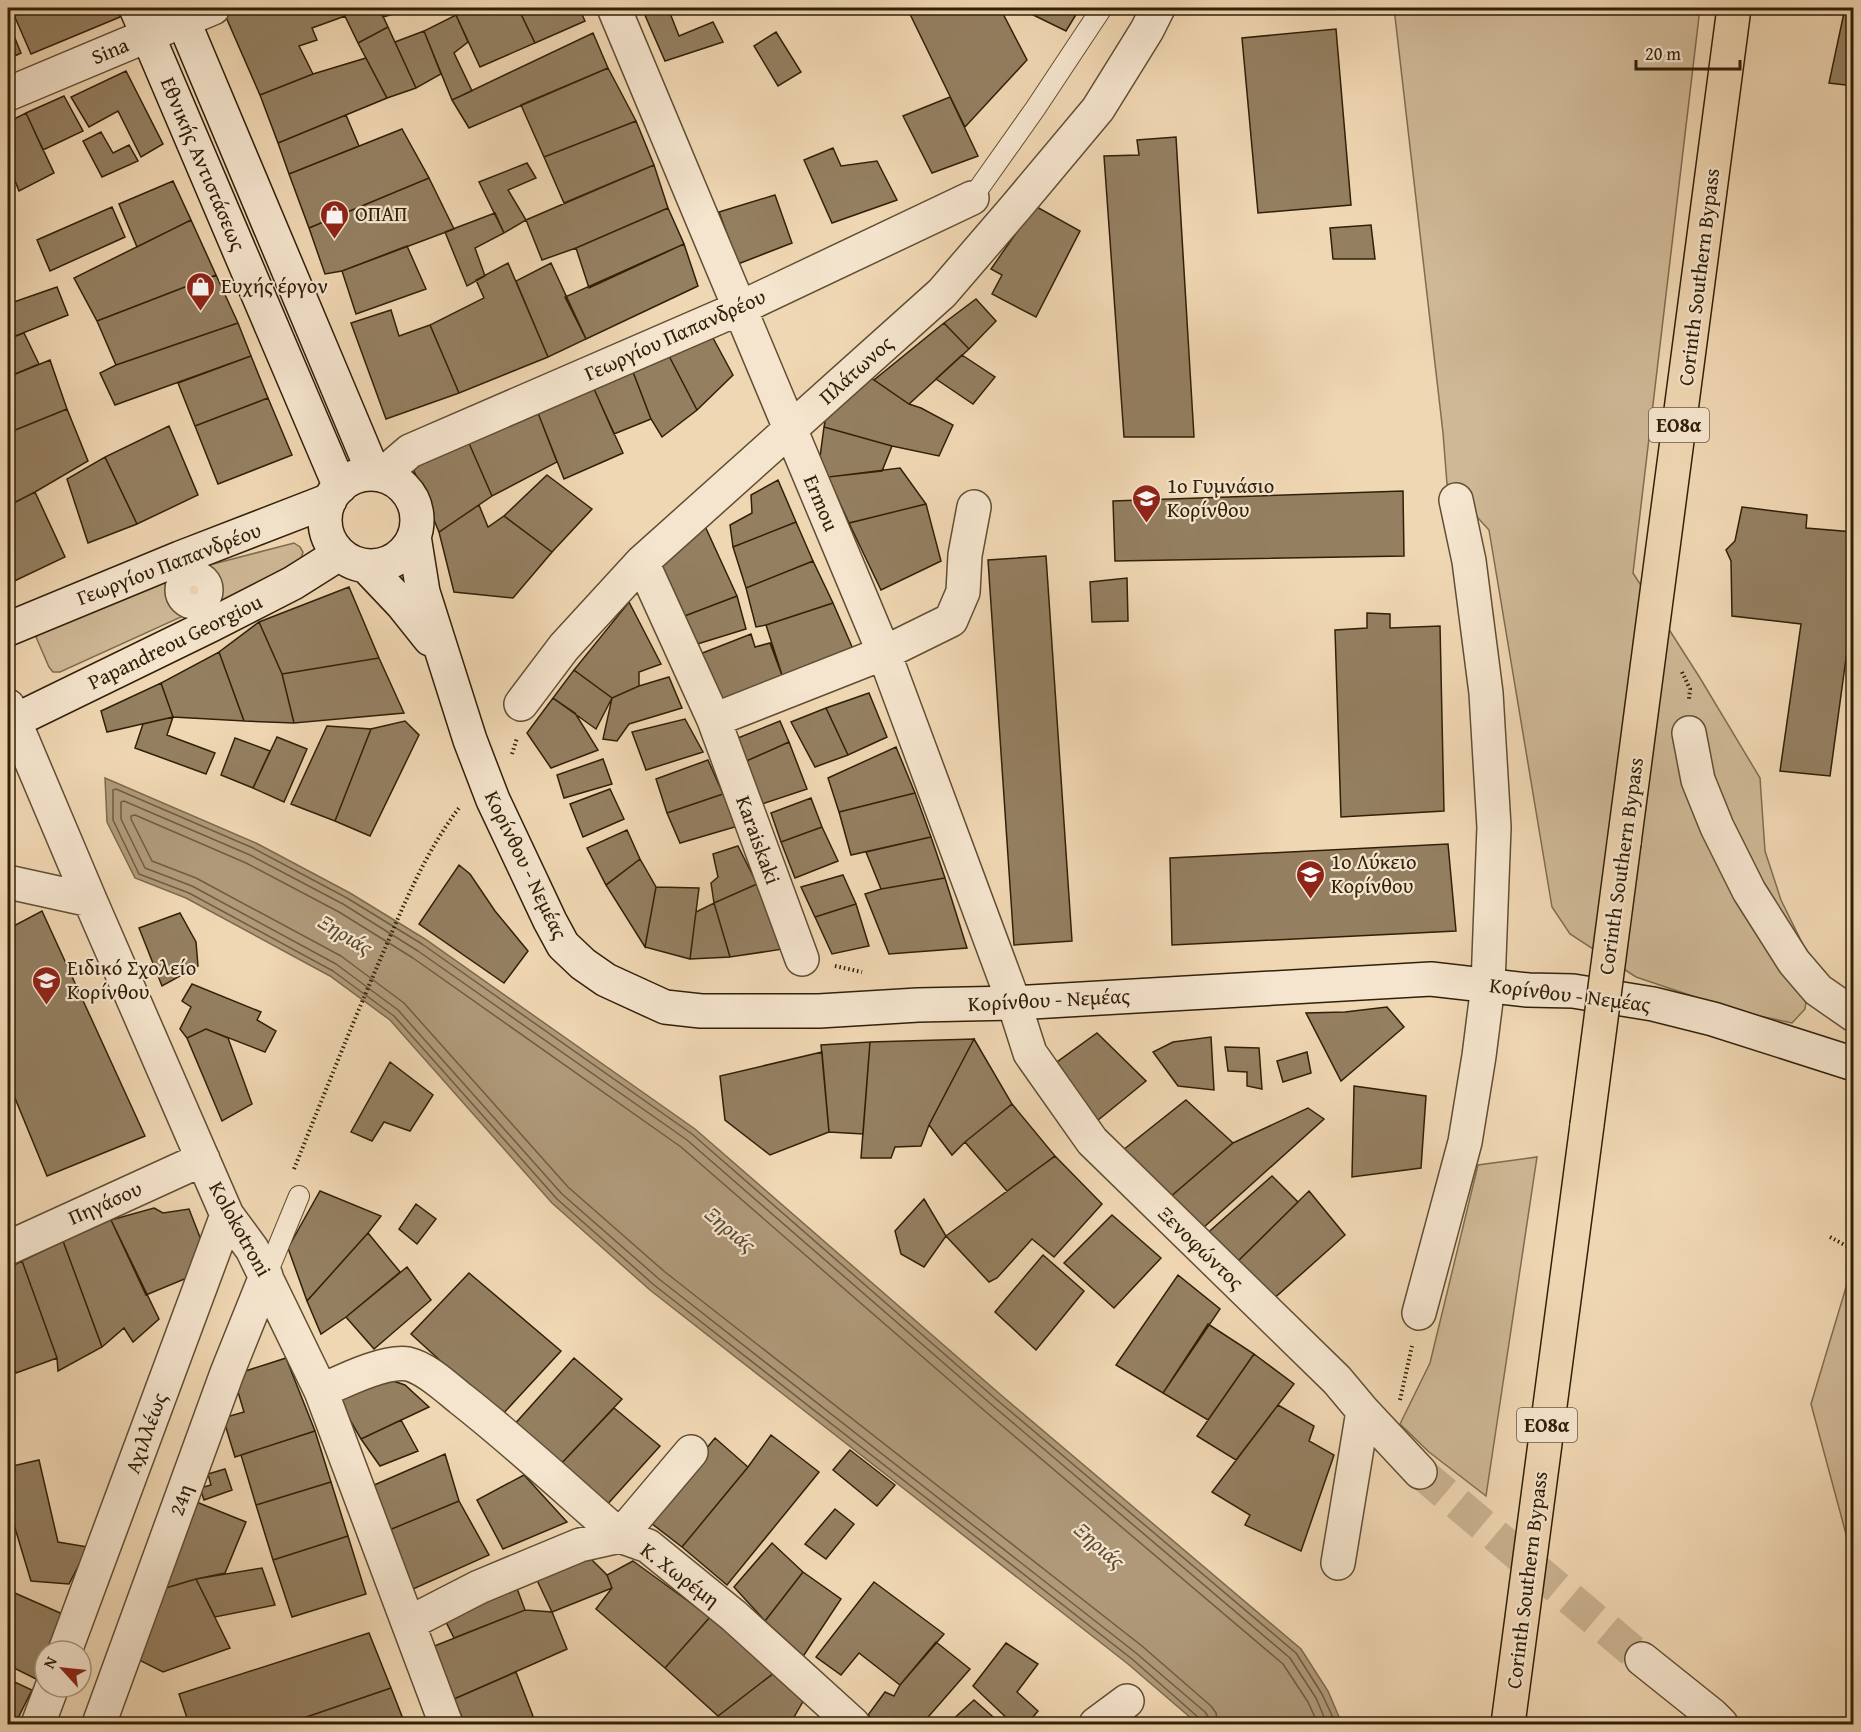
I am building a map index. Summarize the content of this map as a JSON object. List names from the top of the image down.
{
  "streets": {
    "highway": ["Corinth Southern Bypass", "ΕΟ8α"],
    "street": [
      "Sina",
      "Εθνικής Αντιστάσεως",
      "Γεωργίου Παπανδρέου",
      "Πλάτωνος",
      "Ermou",
      "Papandreou Georgiou",
      "Karaiskaki",
      "Κορίνθου - Νεμέας",
      "Πηγάσου",
      "Kolokotroni",
      "Ξενοφώντος",
      "Αχιλλέως",
      "24η",
      "Κ. Χωρέμη"
    ]
  },
  "crossings": [
    ["Sina", "Εθνικής Αντιστάσεως"],
    ["Εθνικής Αντιστάσεως", "Γεωργίου Παπανδρέου"],
    ["Εθνικής Αντιστάσεως", "Papandreou Georgiou"],
    ["Εθνικής Αντιστάσεως", "Κορίνθου - Νεμέας"],
    ["Γεωργίου Παπανδρέου", "Ermou"],
    ["Γεωργίου Παπανδρέου", "Papandreou Georgiou"],
    ["Γεωργίου Παπανδρέου", "Κορίνθου - Νεμέας"],
    ["Πλάτωνος", "Ermou"],
    ["Πλάτωνος", "Karaiskaki"],
    ["Ermou", "Κορίνθου - Νεμέας"],
    ["Ermou", "Ξενοφώντος"],
    ["Papandreou Georgiou", "Κορίνθου - Νεμέας"],
    ["Papandreou Georgiou", "Kolokotroni"],
    ["Κορίνθου - Νεμέας", "Ξενοφώντος"],
    ["Πηγάσου", "Kolokotroni"],
    ["Kolokotroni", "Αχιλλέως"],
    ["Kolokotroni", "24η"],
    ["Kolokotroni", "Κ. Χωρέμη"]
  ],
  "water": ["Ξηριάς"],
  "places": {
    "shop": ["ΟΠΑΠ", "Ευχής έργον"],
    "school or university": ["1ο Γυμνάσιο Κορίνθου", "1ο Λύκειο Κορίνθου", "Ειδικό Σχολείο Κορίνθου"]
  },
  "scale_bar": "20 m",
  "north": "top left"
}
